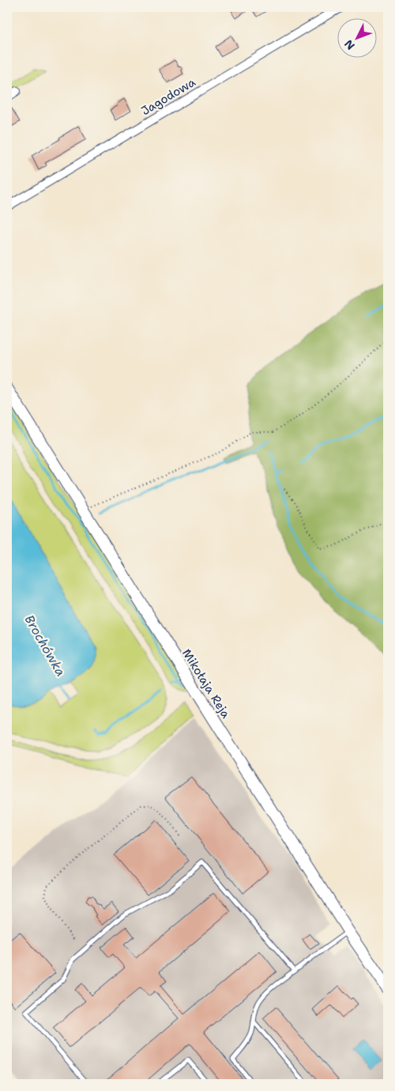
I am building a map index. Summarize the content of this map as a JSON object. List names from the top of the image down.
{
  "streets": {
    "street": ["Jagodowa", "Mikołaja Reja"]
  },
  "water": ["Brochówka"],
  "north": "bottom left"
}
